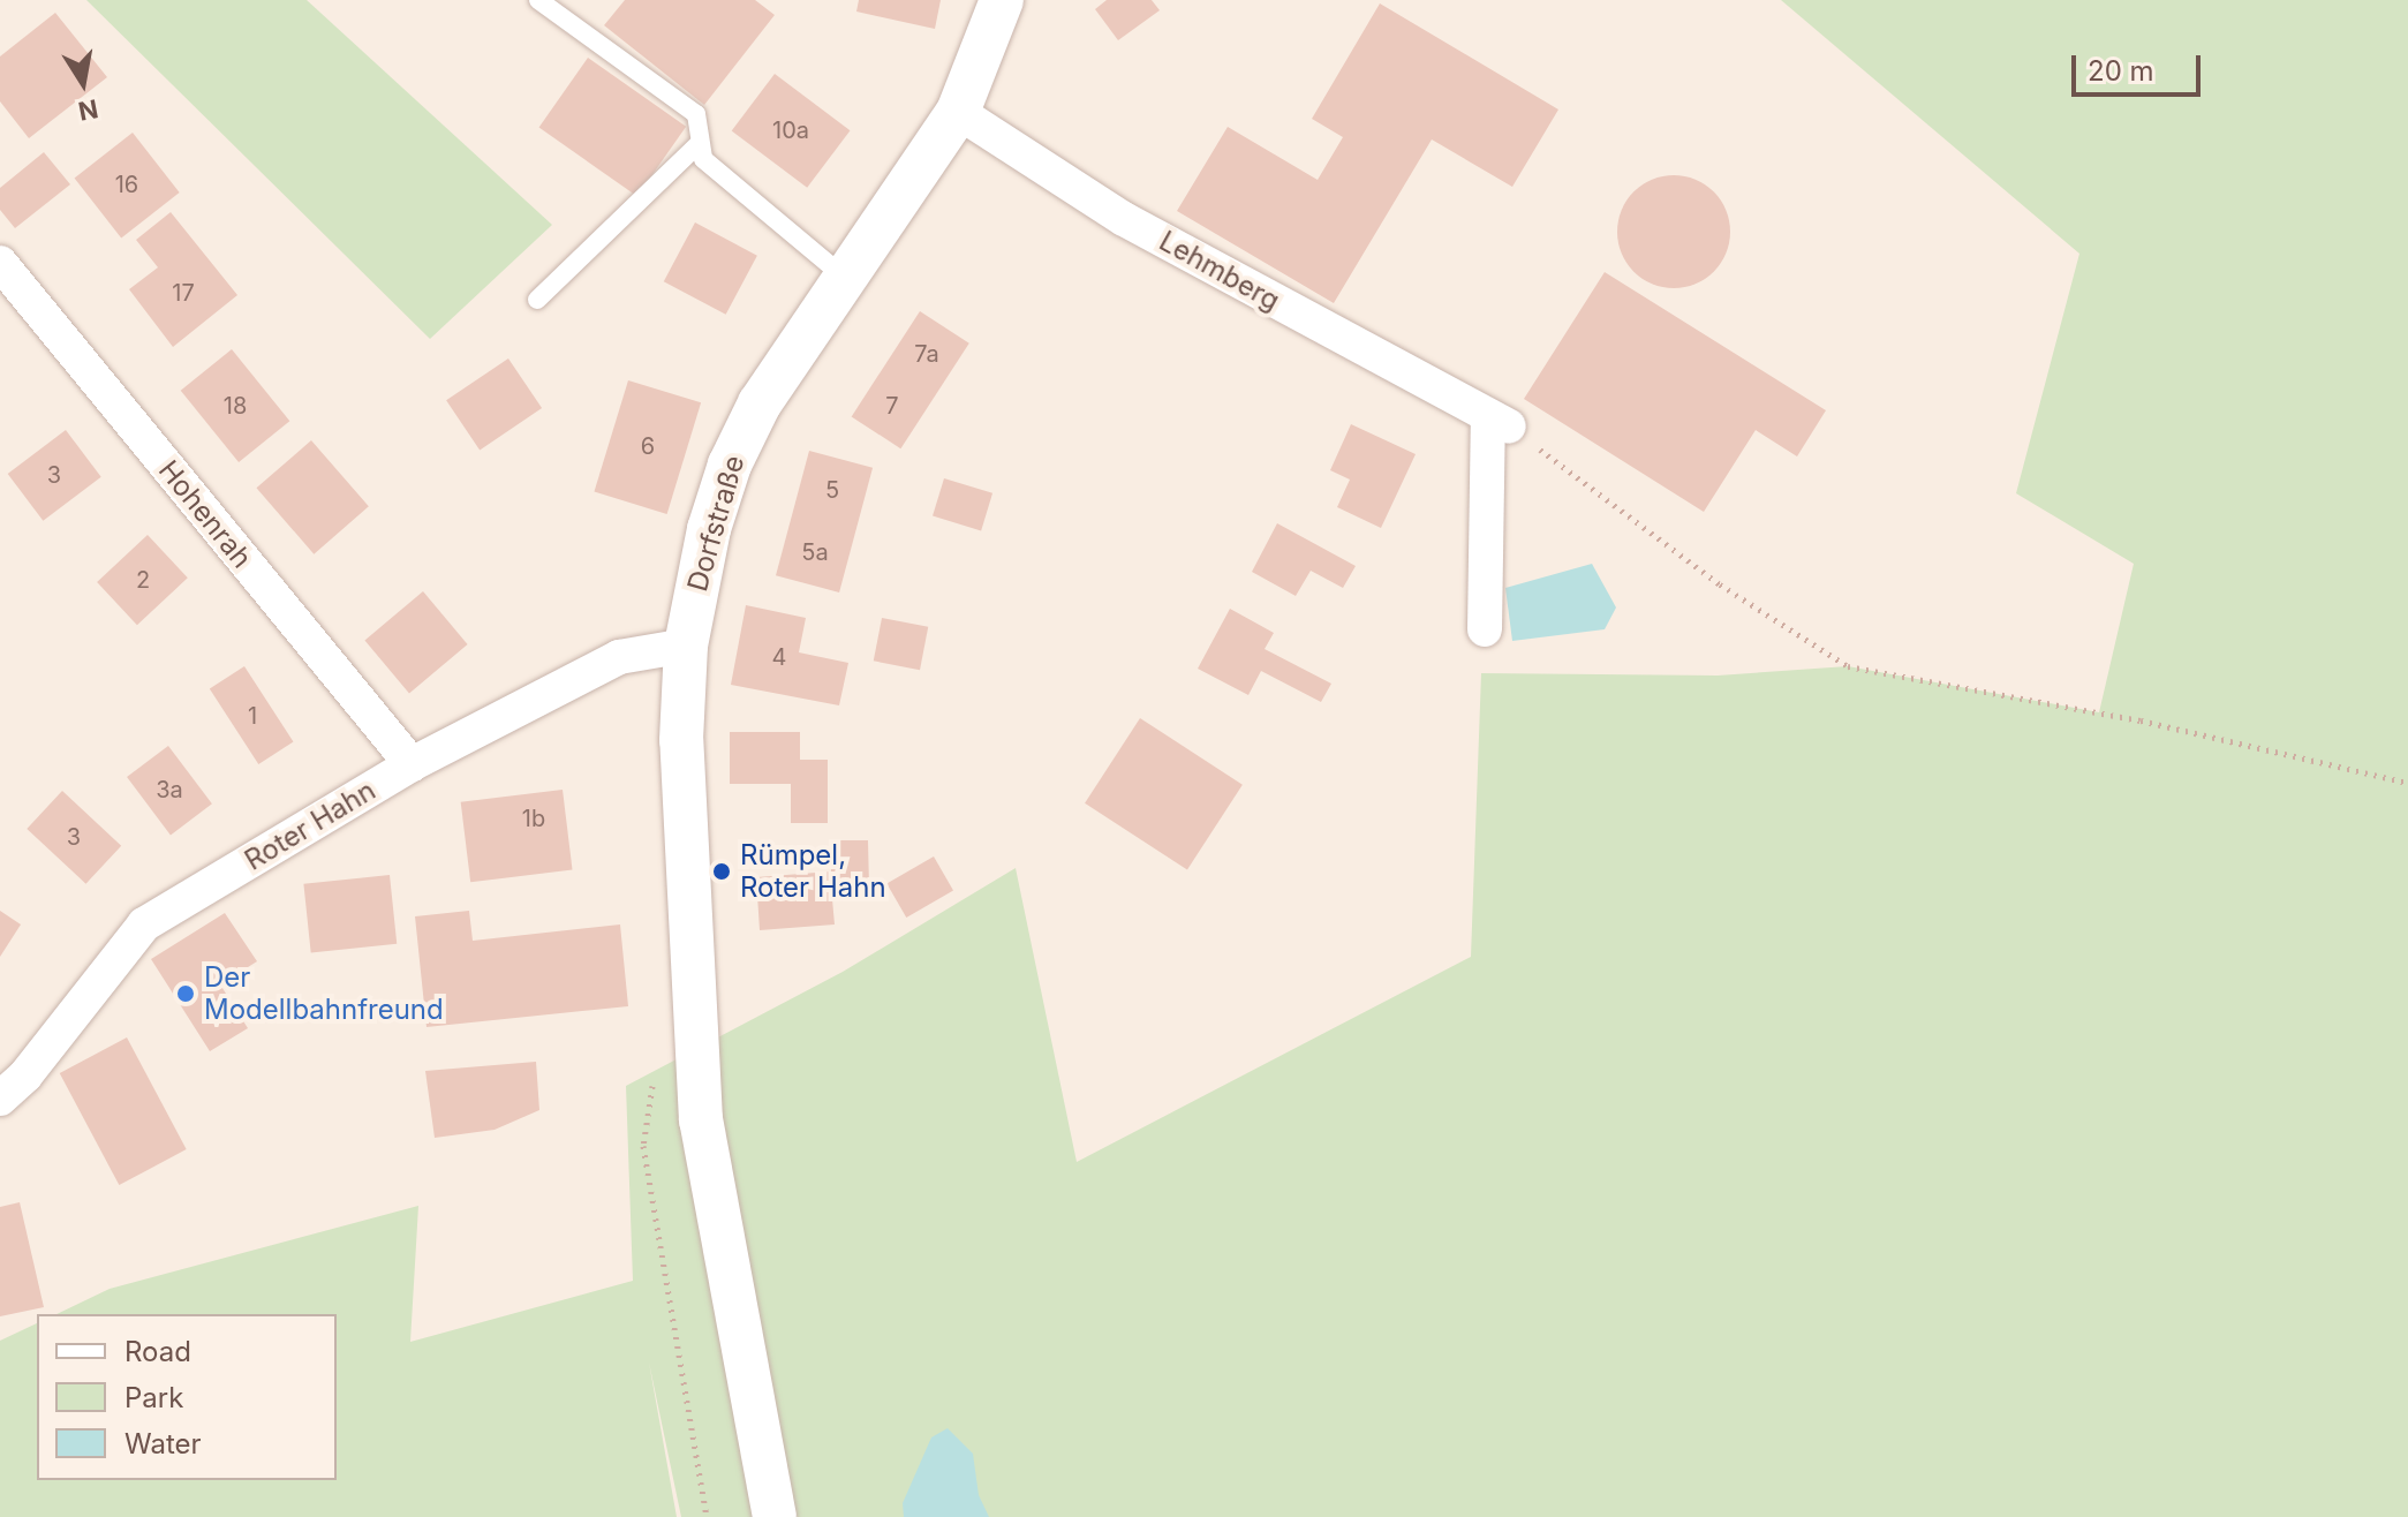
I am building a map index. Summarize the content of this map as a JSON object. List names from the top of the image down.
{
  "streets": {
    "street": [
      "Lehmberg",
      "Hohenrah",
      "Dorfstraße",
      "Roter Hahn"
    ]
  },
  "crossings": [
    ["Lehmberg", "Dorfstraße"],
    ["Hohenrah", "Roter Hahn"],
    ["Dorfstraße", "Roter Hahn"]
  ],
  "places": ["Rümpel, Roter Hahn", "Der Modellbahnfreund"],
  "house_numbers": [
    "10a",
    "16",
    "17",
    "7a",
    "18",
    "7",
    "6",
    "3",
    "5",
    "5a",
    "2",
    "4",
    "1",
    "3a",
    "1b",
    "3"
  ],
  "legend": ["Road", "Park", "Water"],
  "scale_bar": "20 m",
  "north": "bottom"
}
